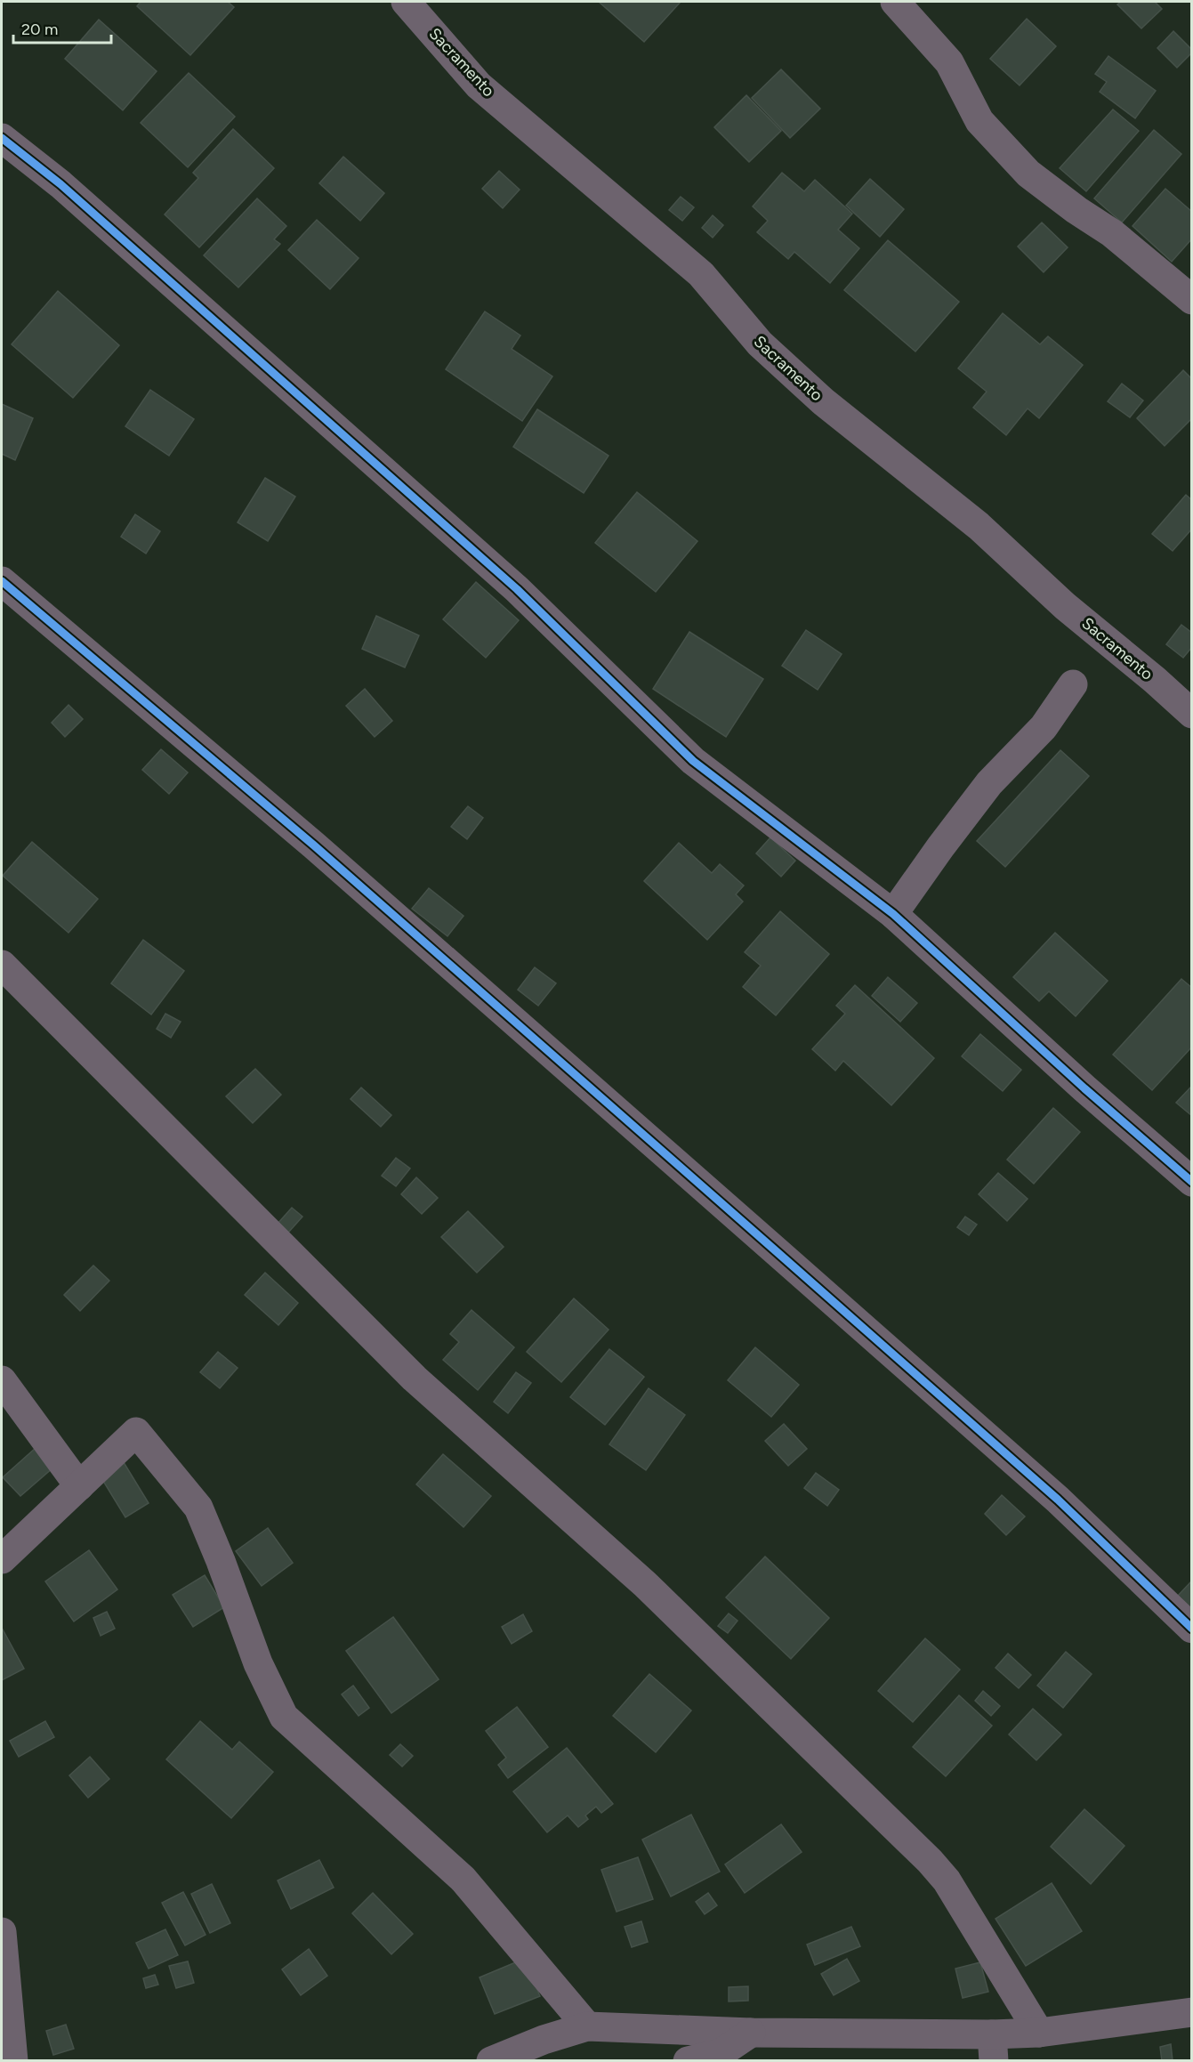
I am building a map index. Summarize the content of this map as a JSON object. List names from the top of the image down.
{
  "streets": {
    "street": ["Sacramento"]
  },
  "scale_bar": "20 m"
}
